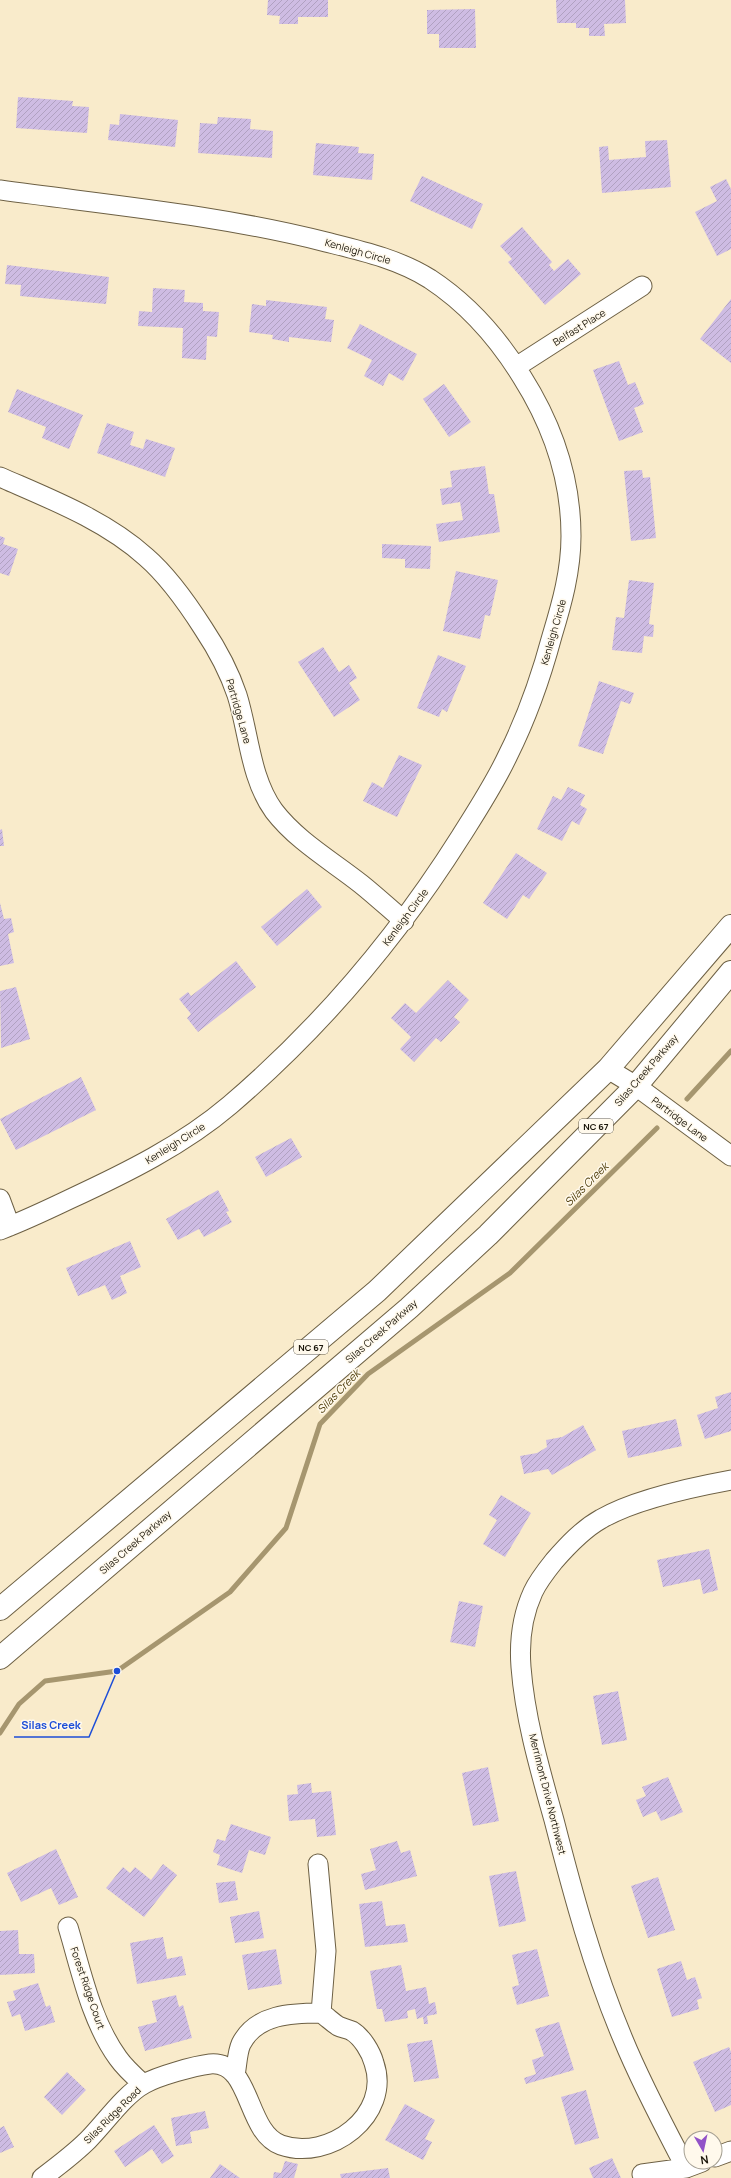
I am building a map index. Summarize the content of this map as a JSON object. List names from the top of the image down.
{
  "streets": {
    "main road": ["Silas Creek Parkway", "NC 67"],
    "street": [
      "Kenleigh Circle",
      "Belfast Place",
      "Partridge Lane",
      "Merrimont Drive Northwest",
      "Forest Ridge Court",
      "Silas Ridge Road"
    ]
  },
  "crossings": [
    ["Kenleigh Circle", "Belfast Place"],
    ["Kenleigh Circle", "Partridge Lane"],
    ["Partridge Lane", "Silas Creek Parkway"],
    ["Partridge Lane", "NC 67"],
    ["Forest Ridge Court", "Silas Ridge Road"]
  ],
  "water": ["Silas Creek"],
  "places": ["Silas Creek"],
  "north": "bottom"
}
